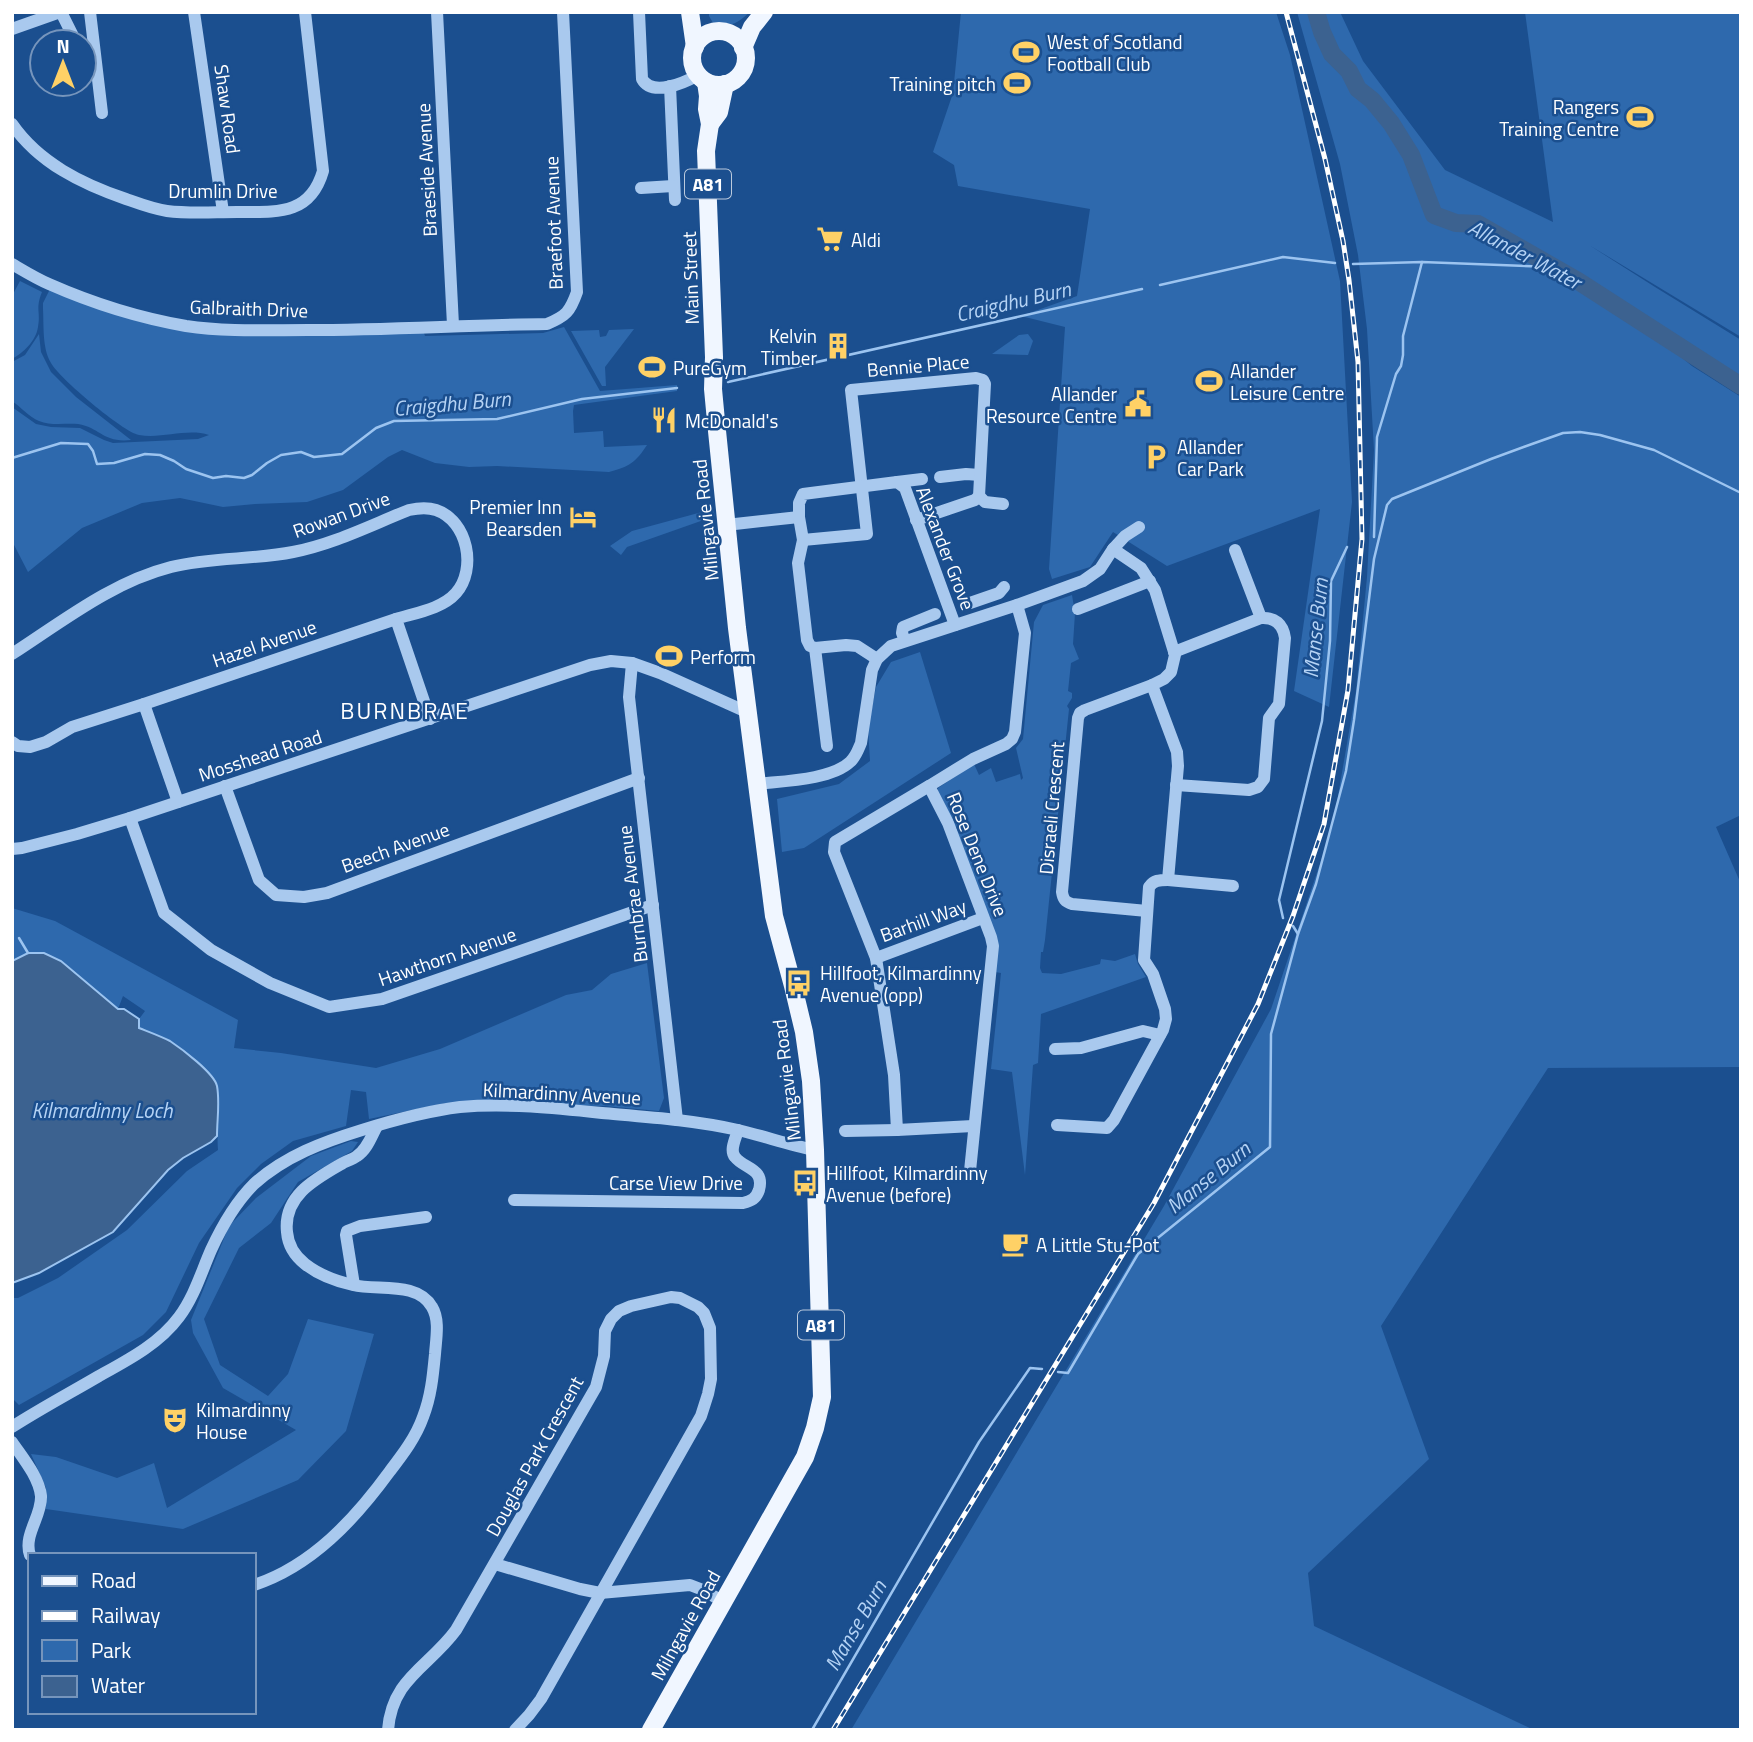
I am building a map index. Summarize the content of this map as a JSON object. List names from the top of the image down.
{
  "streets": {
    "main road": ["A81", "Main Street", "Milngavie Road"],
    "street": [
      "Shaw Road",
      "Braeside Avenue",
      "Drumlin Drive",
      "Braefoot Avenue",
      "Galbraith Drive",
      "Bennie Place",
      "Rowan Drive",
      "Alexander Grove",
      "Hazel Avenue",
      "Mosshead Road",
      "Disraeli Crescent",
      "Beech Avenue",
      "Rose Dene Drive",
      "Burnbrae Avenue",
      "Barhill Way",
      "Hawthorn Avenue",
      "Kilmardinny Avenue",
      "Carse View Drive",
      "Douglas Park Crescent"
    ]
  },
  "crossings": [
    ["Shaw Road", "Drumlin Drive"],
    ["Braeside Avenue", "Braefoot Avenue"],
    ["Braeside Avenue", "Galbraith Drive"],
    ["A81", "Main Street"],
    ["Braefoot Avenue", "Galbraith Drive"],
    ["Main Street", "Milngavie Road"],
    ["Bennie Place", "Alexander Grove"],
    ["Rowan Drive", "Hazel Avenue"],
    ["Milngavie Road", "Mosshead Road"],
    ["Milngavie Road", "Kilmardinny Avenue"],
    ["Alexander Grove", "Rose Dene Drive"],
    ["Mosshead Road", "Beech Avenue"],
    ["Mosshead Road", "Burnbrae Avenue"],
    ["Mosshead Road", "Hawthorn Avenue"],
    ["Beech Avenue", "Burnbrae Avenue"],
    ["Rose Dene Drive", "Barhill Way"],
    ["Burnbrae Avenue", "Hawthorn Avenue"],
    ["Burnbrae Avenue", "Kilmardinny Avenue"],
    ["Kilmardinny Avenue", "Carse View Drive"]
  ],
  "districts": ["BURNBRAE"],
  "water": [
    "Allander Water",
    "Craigdhu Burn",
    "Manse Burn",
    "Kilmardinny Loch"
  ],
  "places": {
    "sports": [
      "West of Scotland Football Club",
      "Training pitch",
      "Rangers Training Centre",
      "PureGym",
      "Allander Leisure Centre",
      "Perform"
    ],
    "supermarket": ["Aldi"],
    "building": ["Kelvin Timber"],
    "public building": ["Allander Resource Centre"],
    "restaurant": ["McDonald's"],
    "parking": ["Allander Car Park"],
    "hotel": ["Premier Inn Bearsden"],
    "bus stop": ["Hillfoot, Kilmardinny Avenue (opp)", "Hillfoot, Kilmardinny Avenue (before)"],
    "cafe": ["A Little Stu-Pot"],
    "theatre": ["Kilmardinny House"]
  },
  "legend": [
    "Road",
    "Railway",
    "Park",
    "Water"
  ],
  "north": "top"
}
